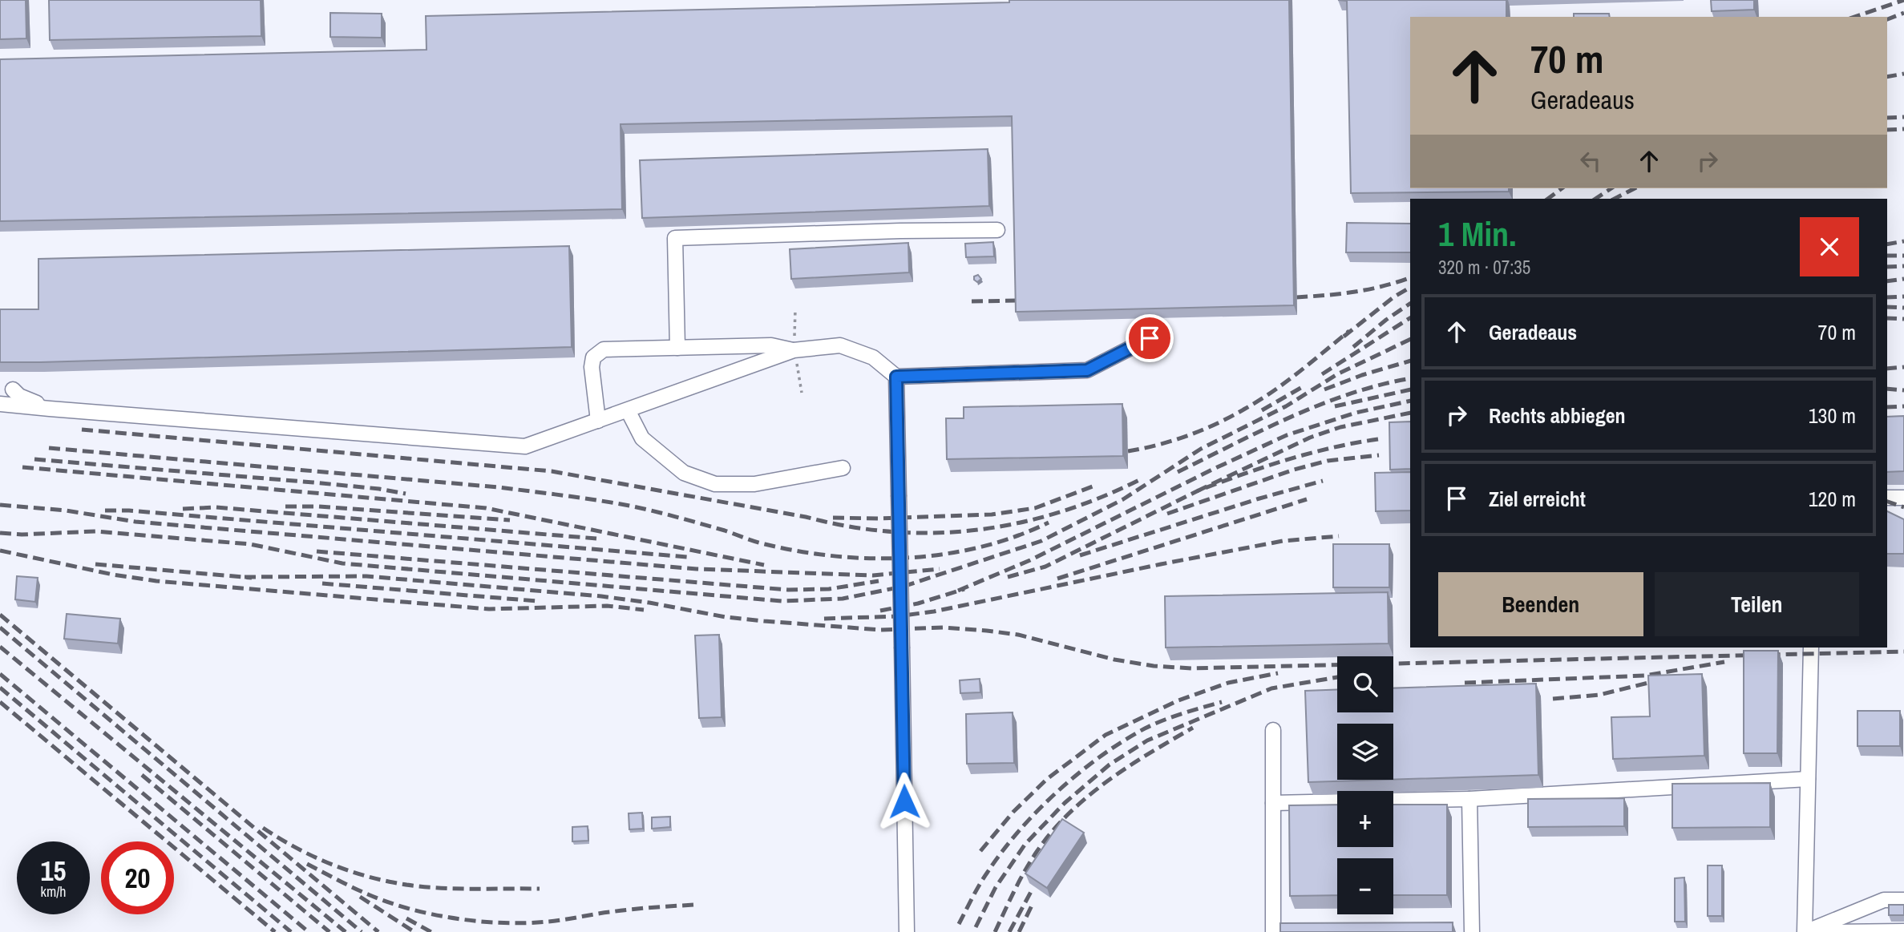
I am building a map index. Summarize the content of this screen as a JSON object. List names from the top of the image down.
{
  "page": {
    "turn": ["70 m", "Geradeaus"],
    "heading": ["1 Min.", "320 m · 07:35"],
    "list": [
      {
        "name": "Geradeaus",
        "value": "70 m"
      },
      {
        "name": "Rechts abbiegen",
        "value": "130 m"
      },
      {
        "name": "Ziel erreicht",
        "value": "120 m"
      }
    ],
    "buttons": ["Beenden", "Teilen"],
    "map_buttons": ["+", "−"],
    "speed": "15 km/h",
    "limit": "20"
  }
}
